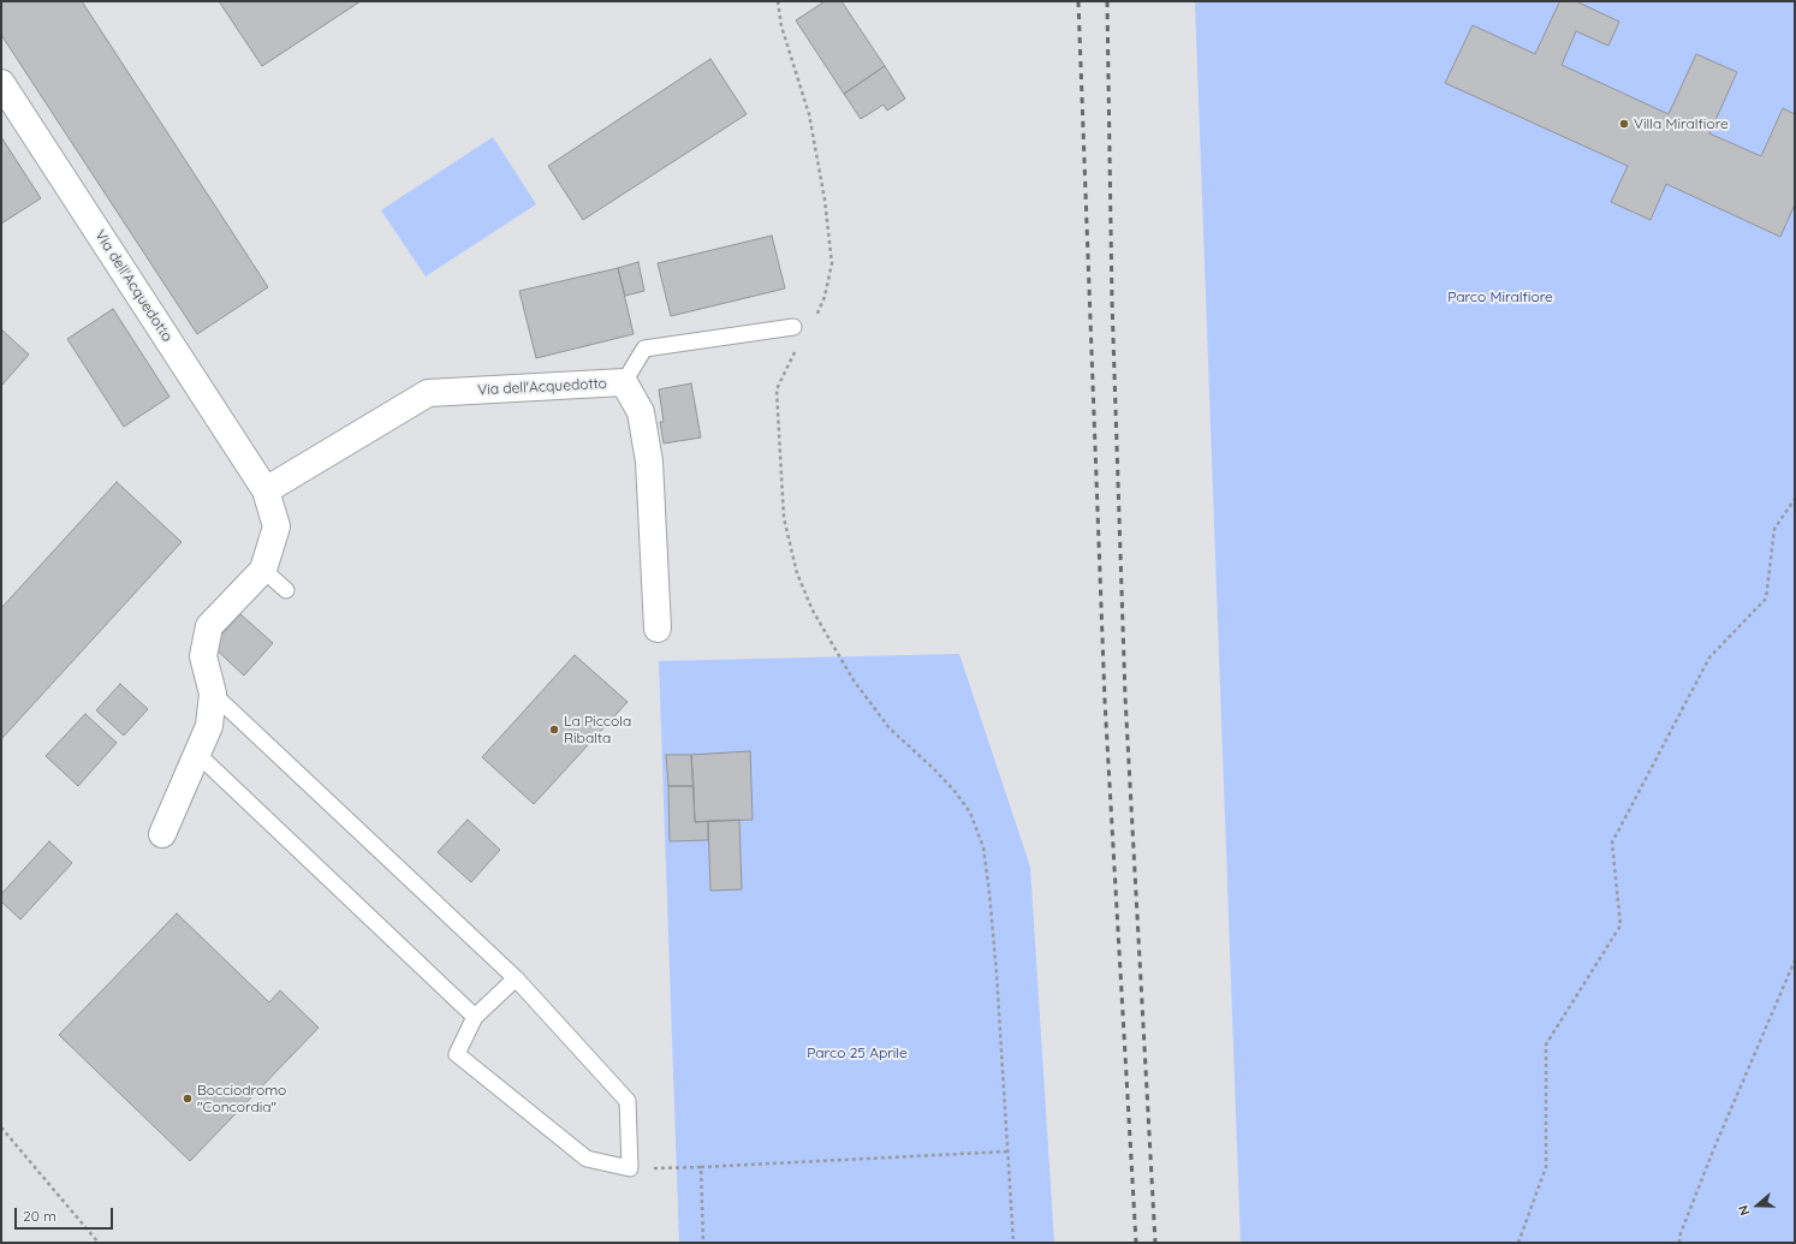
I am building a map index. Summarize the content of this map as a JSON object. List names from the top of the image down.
{
  "streets": {
    "street": ["Via dell'Acquedotto"]
  },
  "parks": ["Parco Miralfiore", "Parco 25 Aprile"],
  "places": ["Villa Miralfiore", "La Piccola Ribalta", "Bocciodromo \"Concordia\""],
  "scale_bar": "20 m",
  "north": "left"
}
